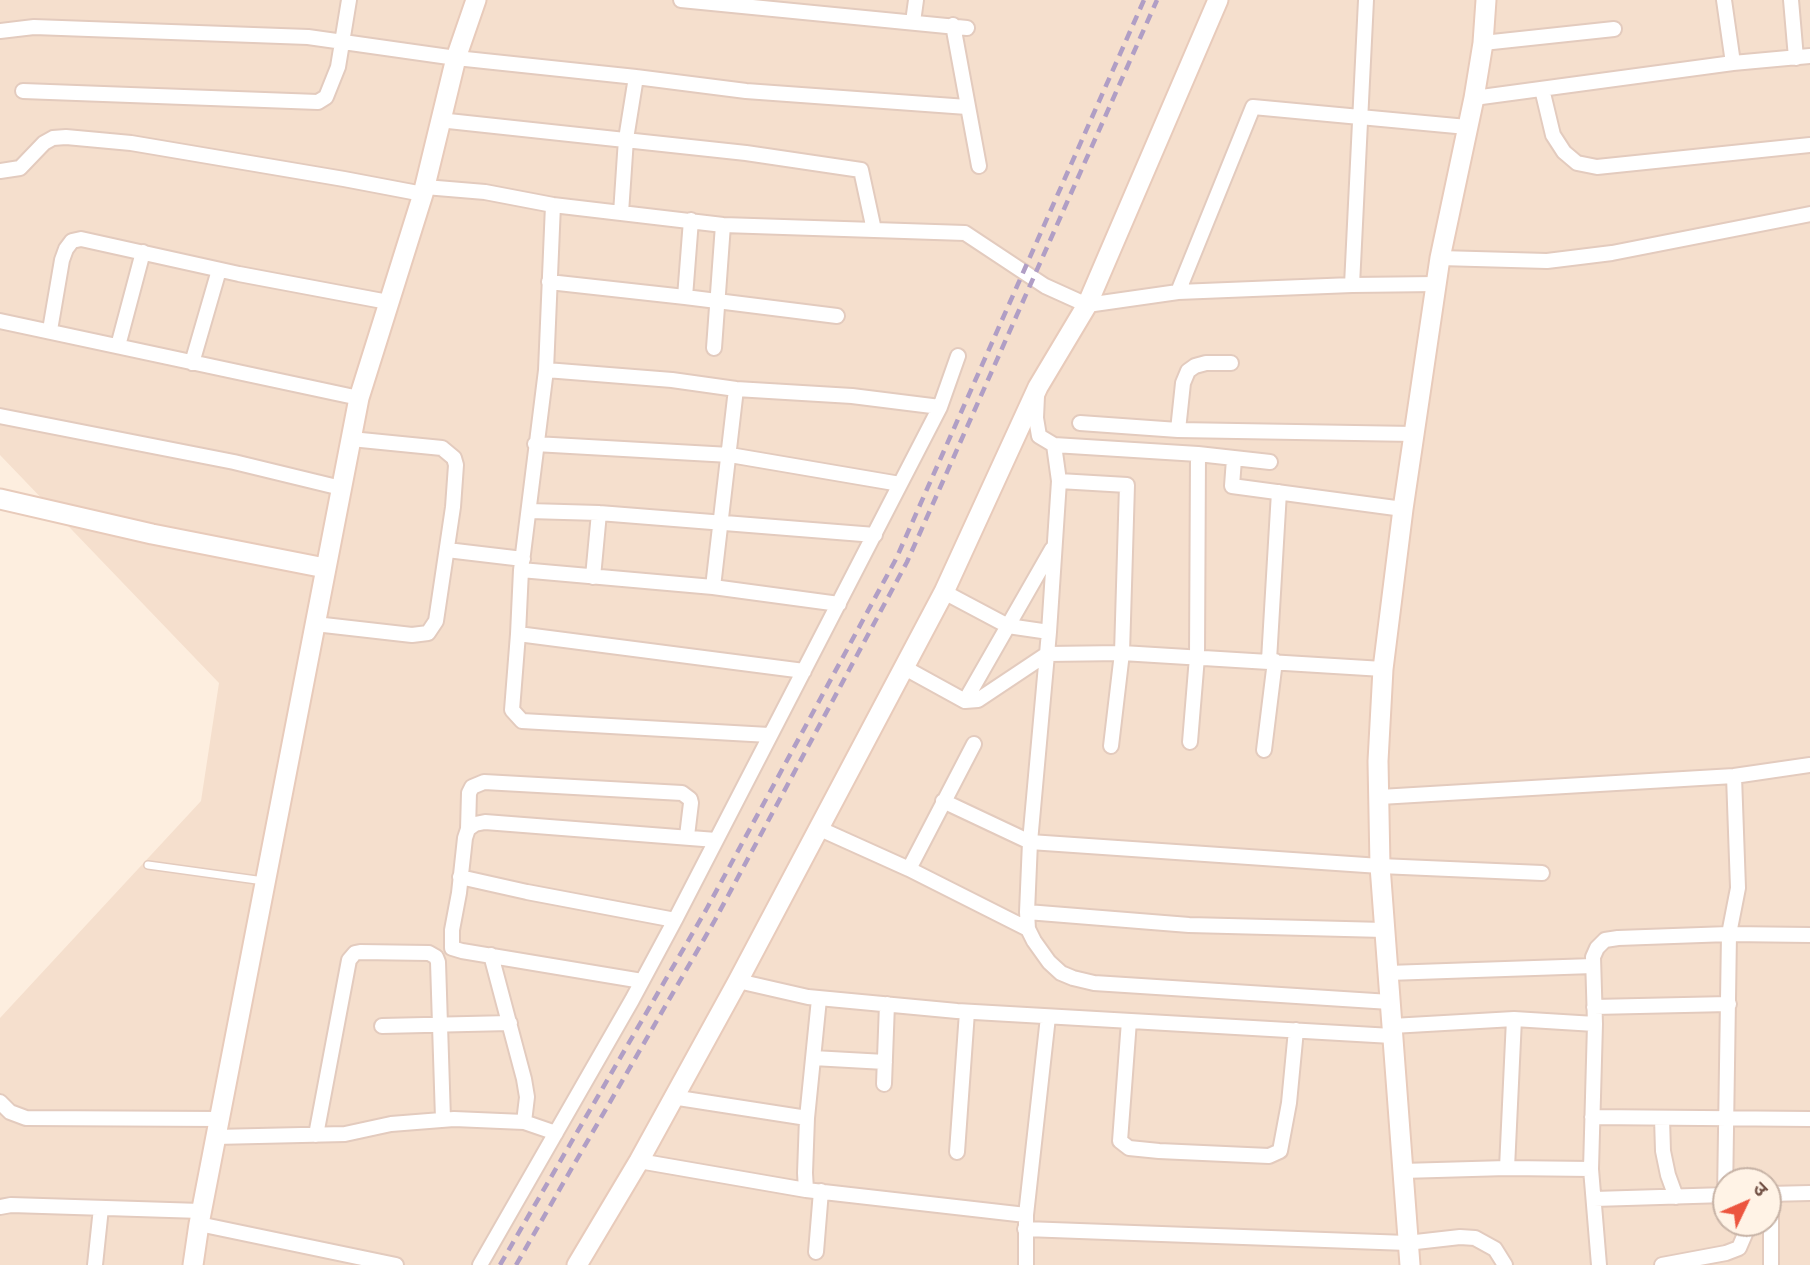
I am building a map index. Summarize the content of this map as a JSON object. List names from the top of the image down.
{
  "north": "top right"
}
